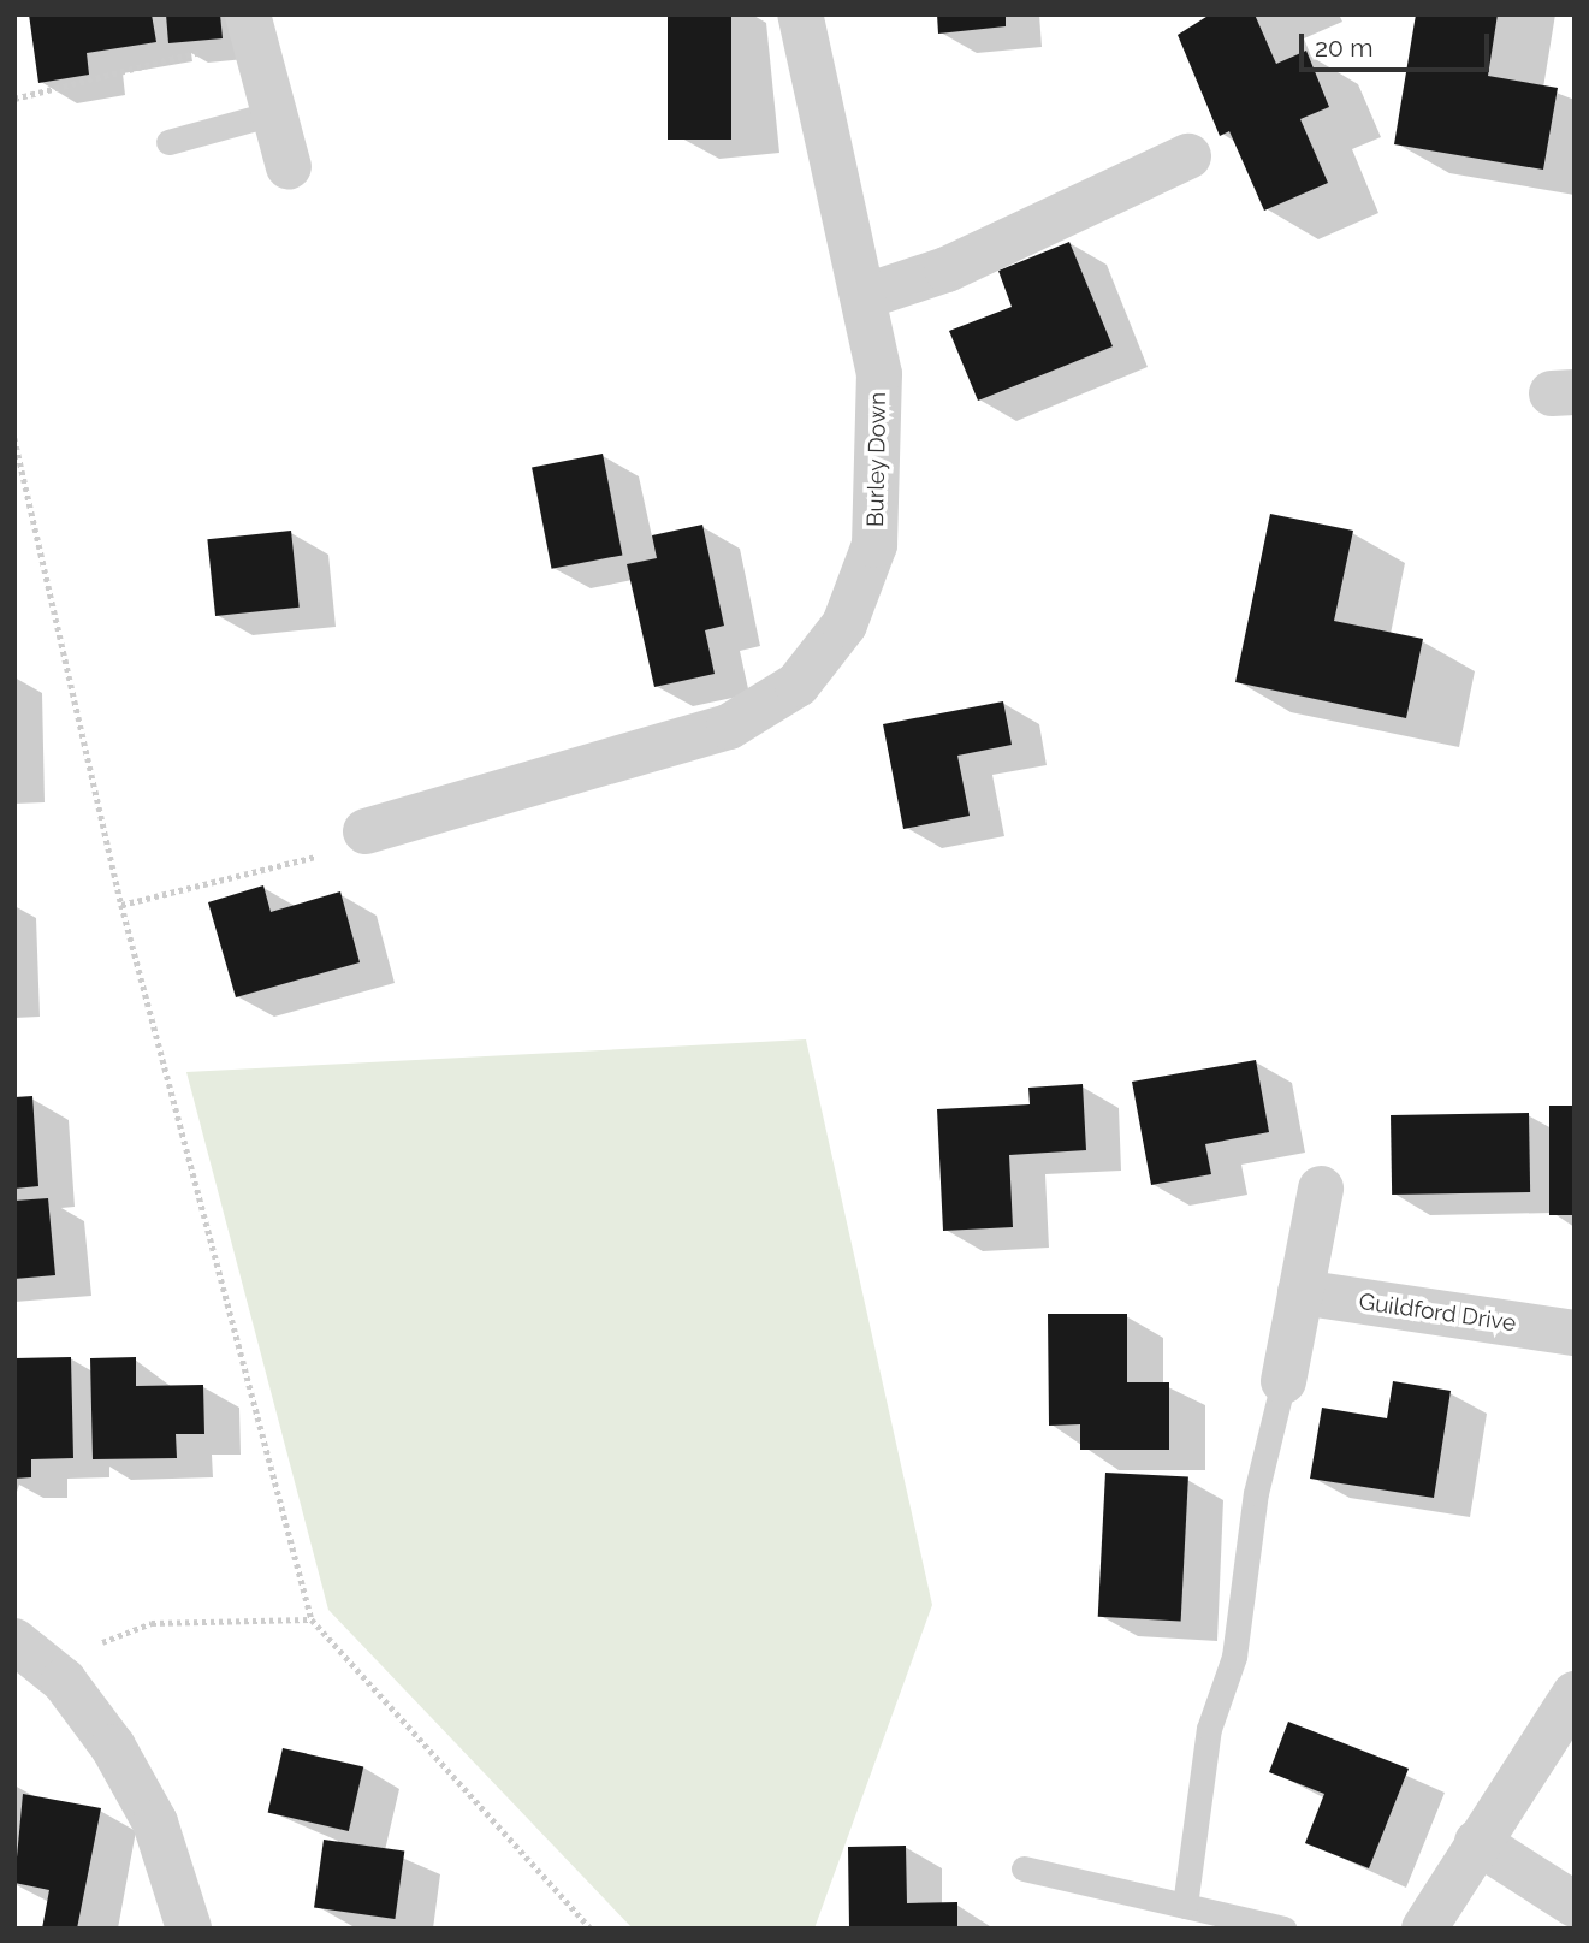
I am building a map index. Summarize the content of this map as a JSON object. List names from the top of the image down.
{
  "streets": {
    "street": ["Burley Down", "Guildford Drive"]
  },
  "scale_bar": "20 m"
}
